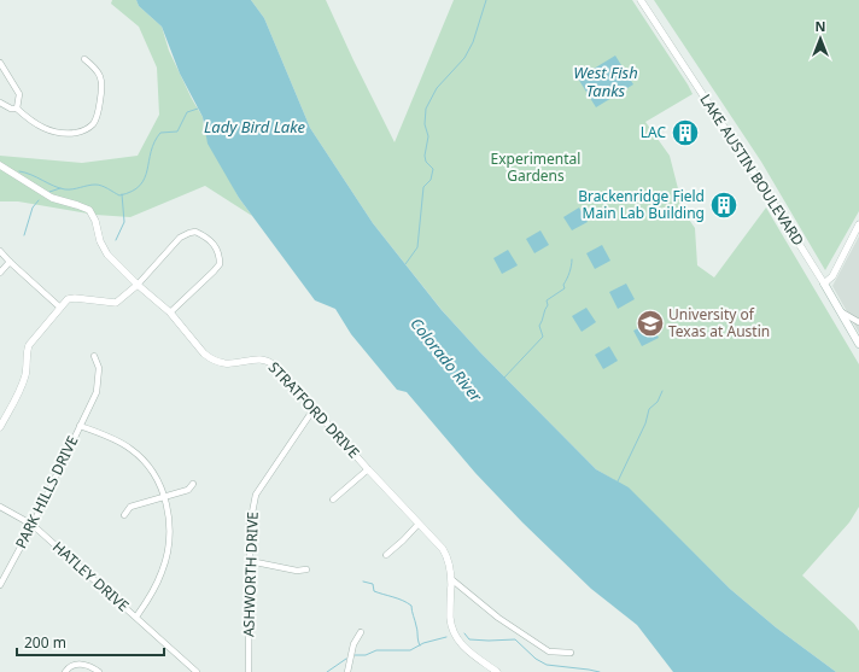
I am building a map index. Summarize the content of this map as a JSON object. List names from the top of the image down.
{
  "streets": {
    "main road": ["LAKE AUSTIN BOULEVARD"],
    "street": [
      "STRATFORD DRIVE",
      "PARK HILLS DRIVE",
      "ASHWORTH DRIVE",
      "HATLEY DRIVE"
    ]
  },
  "crossings": [
    ["STRATFORD DRIVE", "ASHWORTH DRIVE"],
    ["PARK HILLS DRIVE", "HATLEY DRIVE"]
  ],
  "water": ["West Fish Tanks", "Lady Bird Lake", "Colorado River"],
  "parks": ["Experimental Gardens"],
  "places": {
    "building": ["LAC", "Brackenridge Field Main Lab Building"],
    "school or university": ["University of Texas at Austin"]
  },
  "scale_bar": "200 m",
  "north": "top"
}
